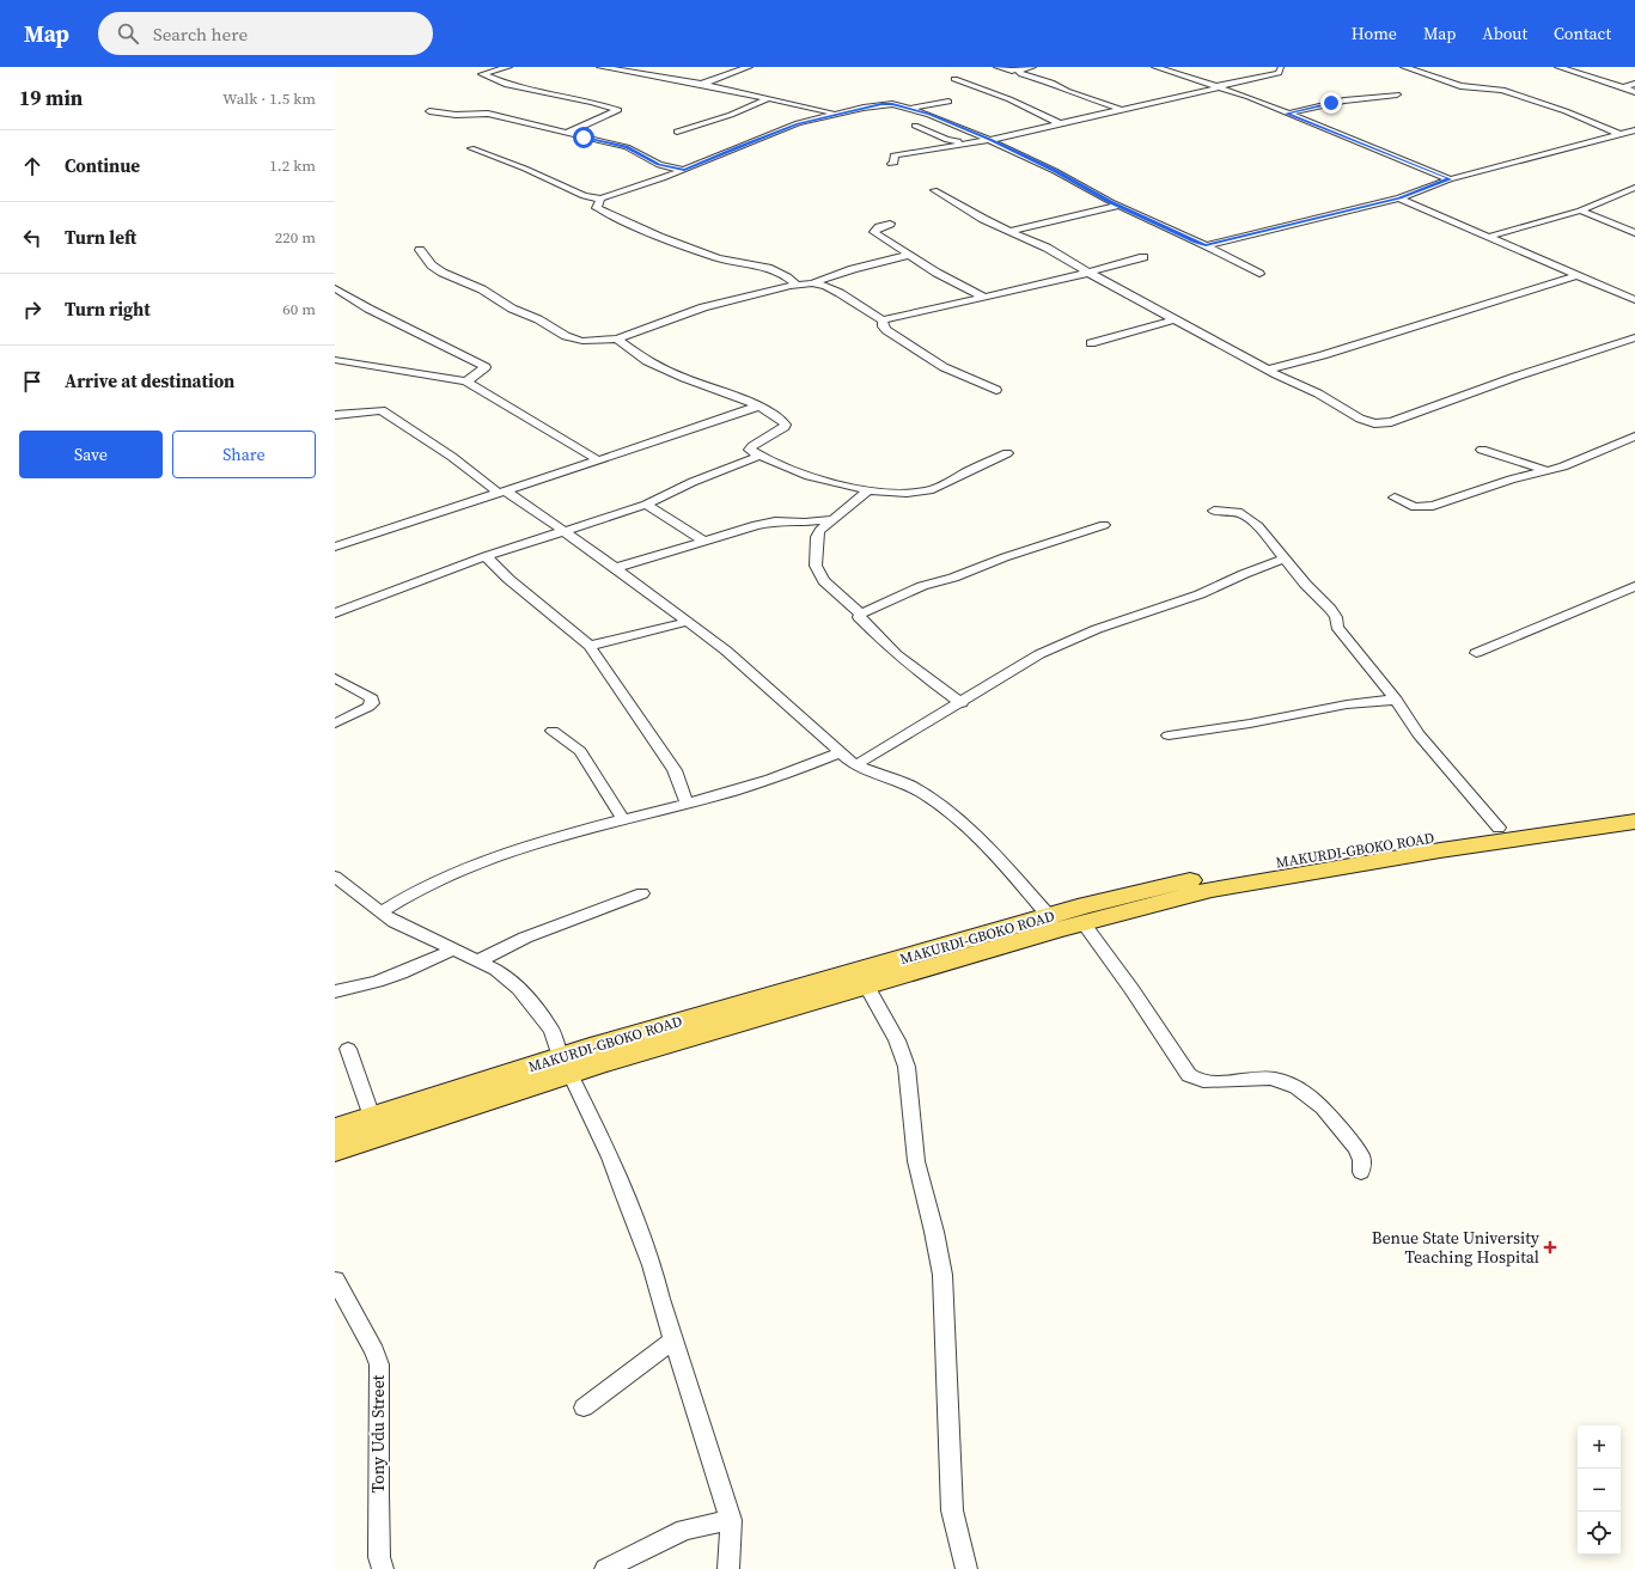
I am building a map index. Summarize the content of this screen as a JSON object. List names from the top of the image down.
{
  "streets": {
    "main road": ["MAKURDI-GBOKO ROAD"],
    "street": ["Tony Udu Street"]
  },
  "places": {
    "health": ["Benue State University Teaching Hospital"]
  },
  "page": {
    "header": "Map",
    "search": "Search here",
    "nav": [
      "Home",
      "Map",
      "About",
      "Contact"
    ],
    "heading": ["19 min", "Walk · 1.5 km"],
    "list": [
      ["Continue", "1.2 km"],
      ["Turn left", "220 m"],
      ["Turn right", "60 m"],
      "Arrive at destination"
    ],
    "buttons": ["Save", "Share"],
    "map_buttons": ["+", "−"]
  }
}
